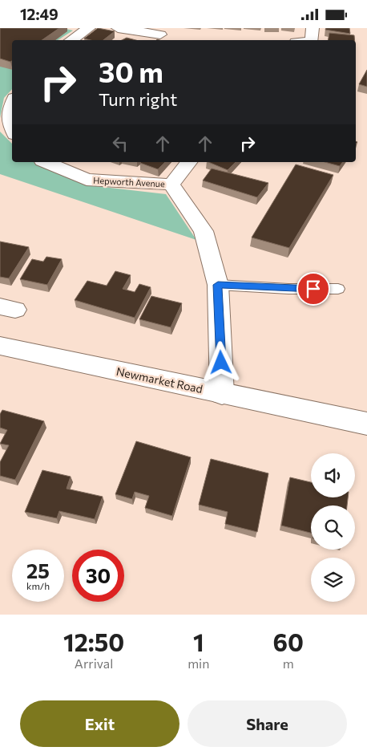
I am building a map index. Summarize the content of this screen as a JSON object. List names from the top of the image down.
{
  "streets": {
    "street": ["Hepworth Avenue", "Newmarket Road"]
  },
  "page": {
    "status": "12:49",
    "turn": ["30 m", "Turn right"],
    "speed": "25 km/h",
    "limit": "30",
    "eta": [
      "12:50",
      "Arrival",
      "1",
      "min",
      "60",
      "m"
    ],
    "buttons": ["Exit", "Share"]
  }
}
